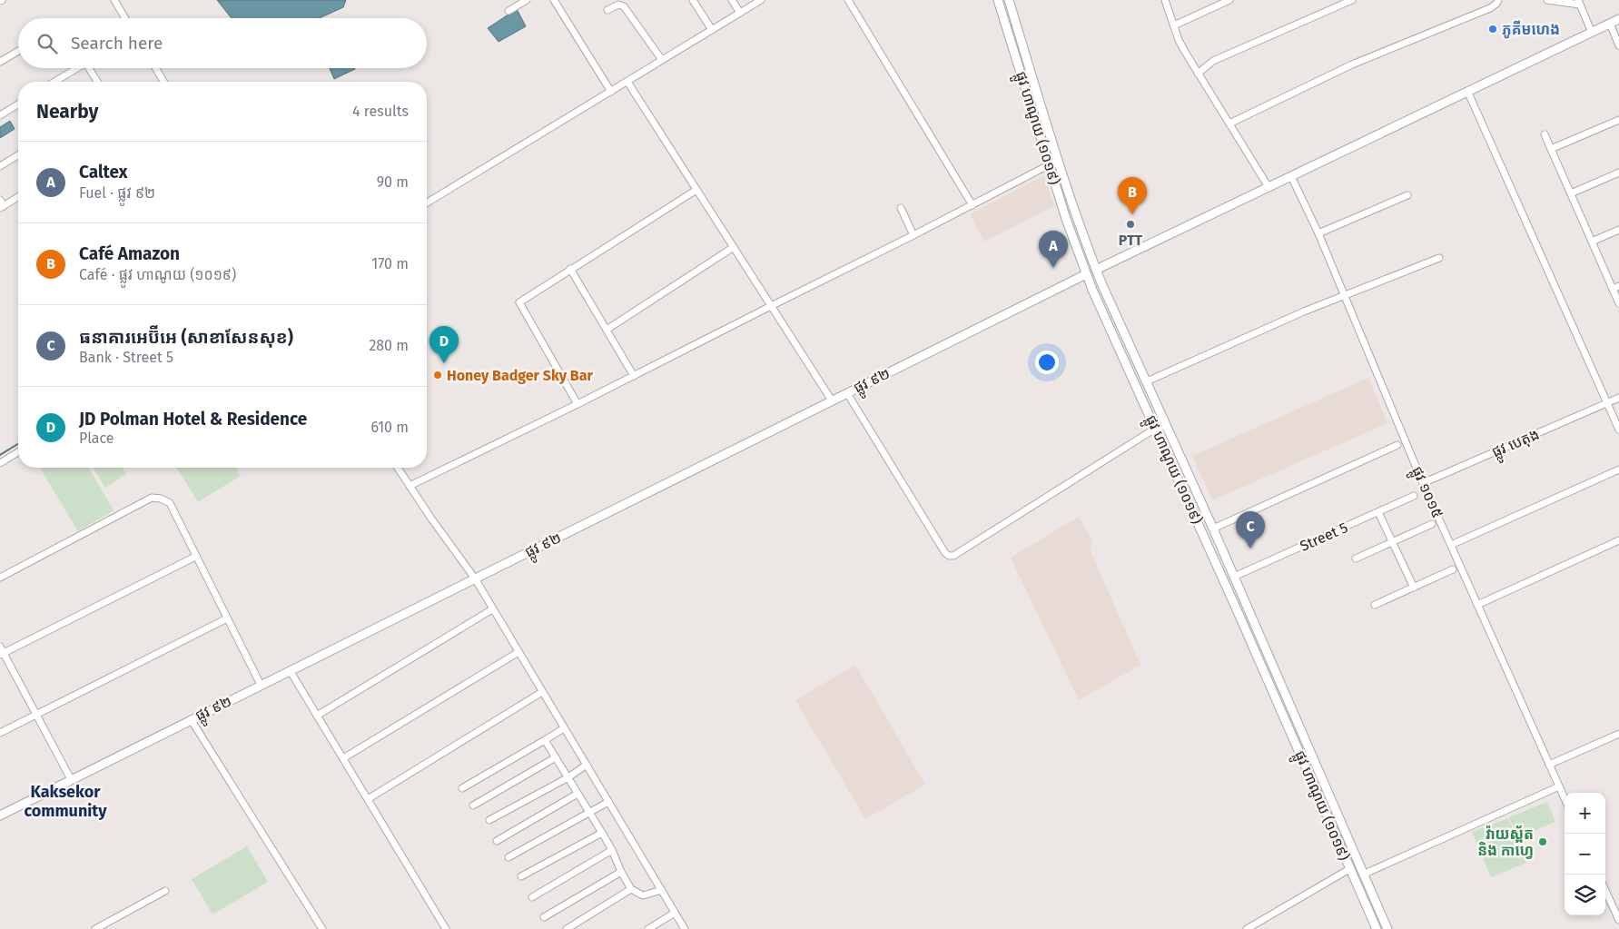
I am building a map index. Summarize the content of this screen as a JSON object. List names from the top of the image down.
{
  "streets": {
    "main road": ["ផ្លូវ ហាណូយ (១០១៩)", "ផ្លូវ ៩២"],
    "street": ["ផ្លូវ បេតុង", "ផ្លូវ ១០១៥", "Street 5"]
  },
  "crossings": [
    ["ផ្លូវ ហាណូយ (១០១៩)", "ផ្លូវ ៩២"],
    ["ផ្លូវ ហាណូយ (១០១៩)", "Street 5"],
    ["ផ្លូវ បេតុង", "ផ្លូវ ១០១៥"]
  ],
  "districts": ["Kaksekor community"],
  "places": [
    "ភូគីមហេង",
    "PTT",
    "Honey Badger Sky Bar",
    "វ៉ាយស្ព័ត និង កាហ្វេ"
  ],
  "page": {
    "search": "Search here",
    "heading": ["Nearby", "4 results"],
    "list": [
      {
        "mark": "A",
        "name": "Caltex",
        "note": "Fuel · ផ្លូវ ៩២",
        "value": "90 m"
      },
      {
        "mark": "B",
        "name": "Café Amazon",
        "note": "Café · ផ្លូវ ហាណូយ (១០១៩)",
        "value": "170 m"
      },
      {
        "mark": "C",
        "name": "ធនាគារអេប៊ីអេ (សាខាសែនសុខ)",
        "note": "Bank · Street 5",
        "value": "280 m"
      },
      {
        "mark": "D",
        "name": "JD Polman Hotel & Residence",
        "note": "Place",
        "value": "610 m"
      }
    ],
    "pins": [
      "B",
      "A",
      "D",
      "C"
    ],
    "map_buttons": ["+", "−"]
  }
}
